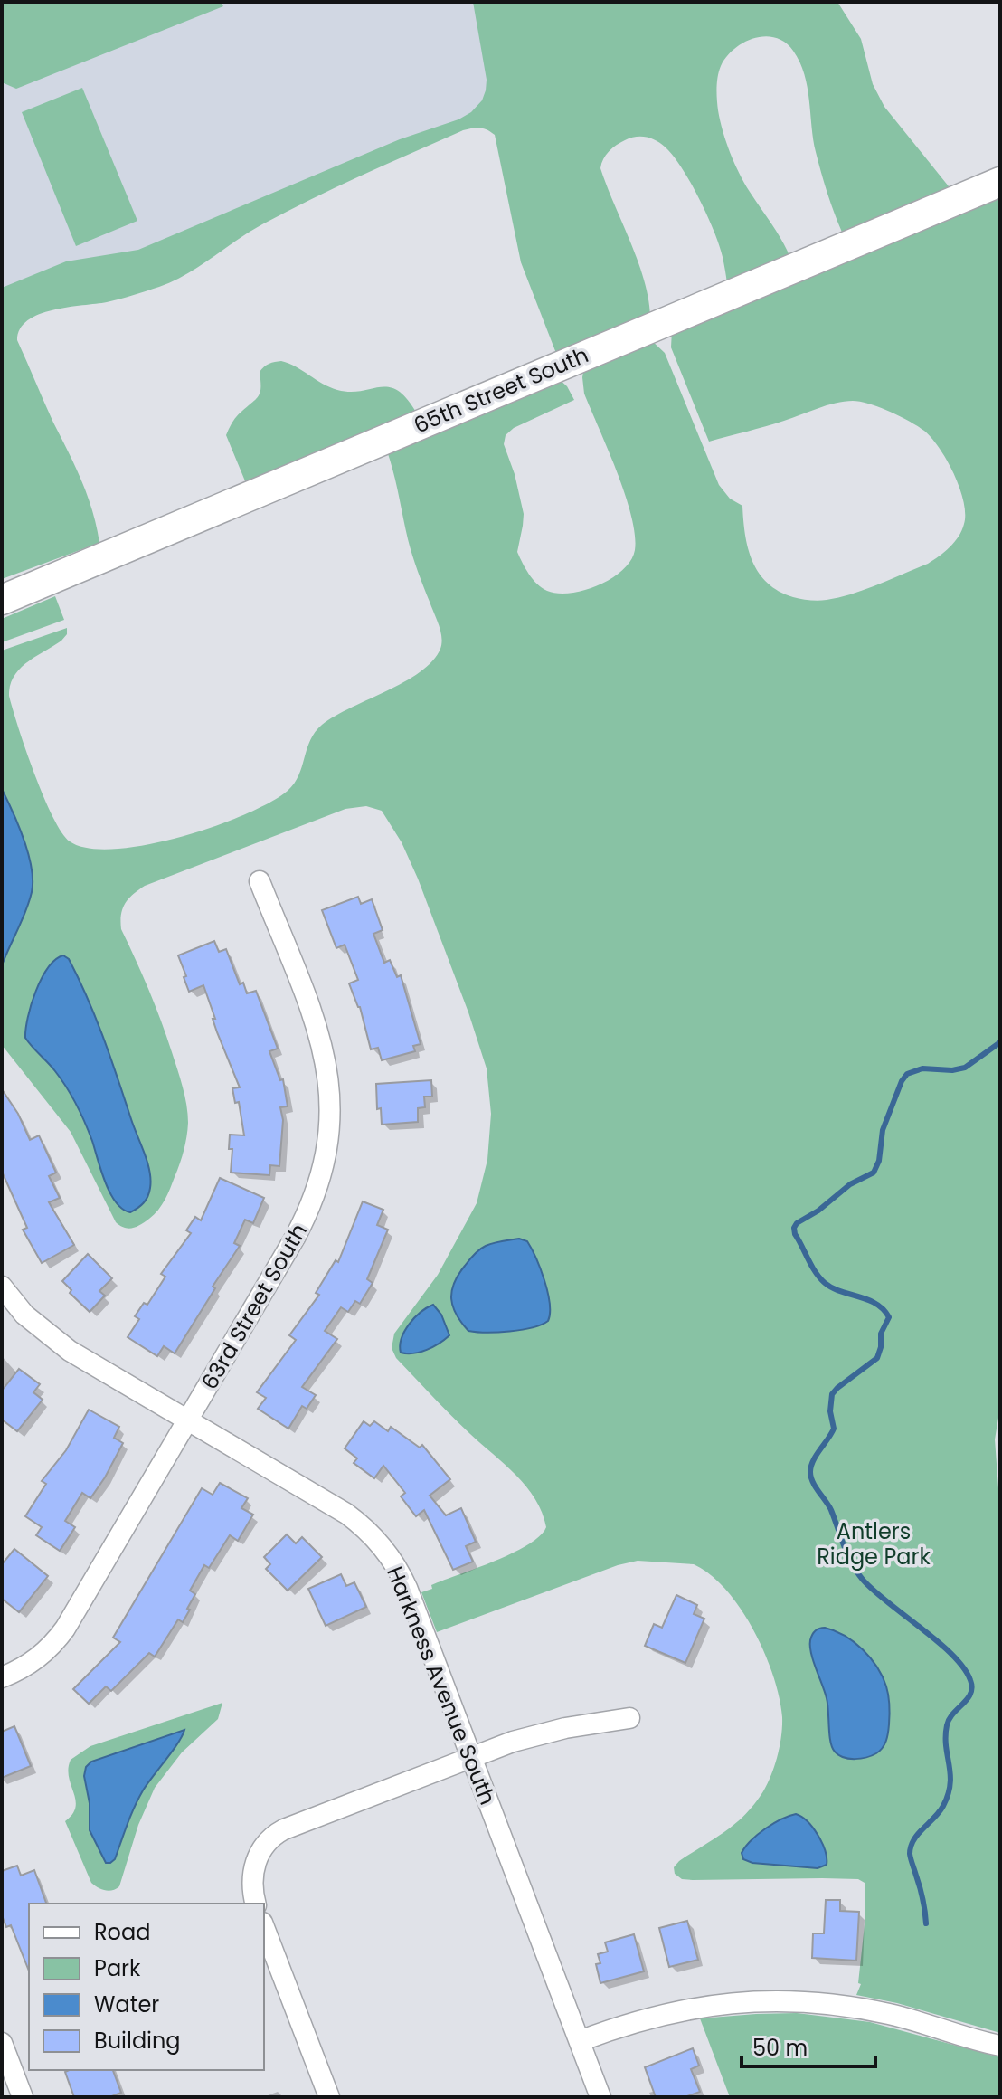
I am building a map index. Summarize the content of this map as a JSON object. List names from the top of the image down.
{
  "streets": {
    "street": ["65th Street South", "63rd Street South", "Harkness Avenue South"]
  },
  "crossings": [
    ["63rd Street South", "Harkness Avenue South"]
  ],
  "parks": ["Antlers Ridge Park"],
  "legend": [
    "Road",
    "Park",
    "Water",
    "Building"
  ],
  "scale_bar": "50 m"
}
